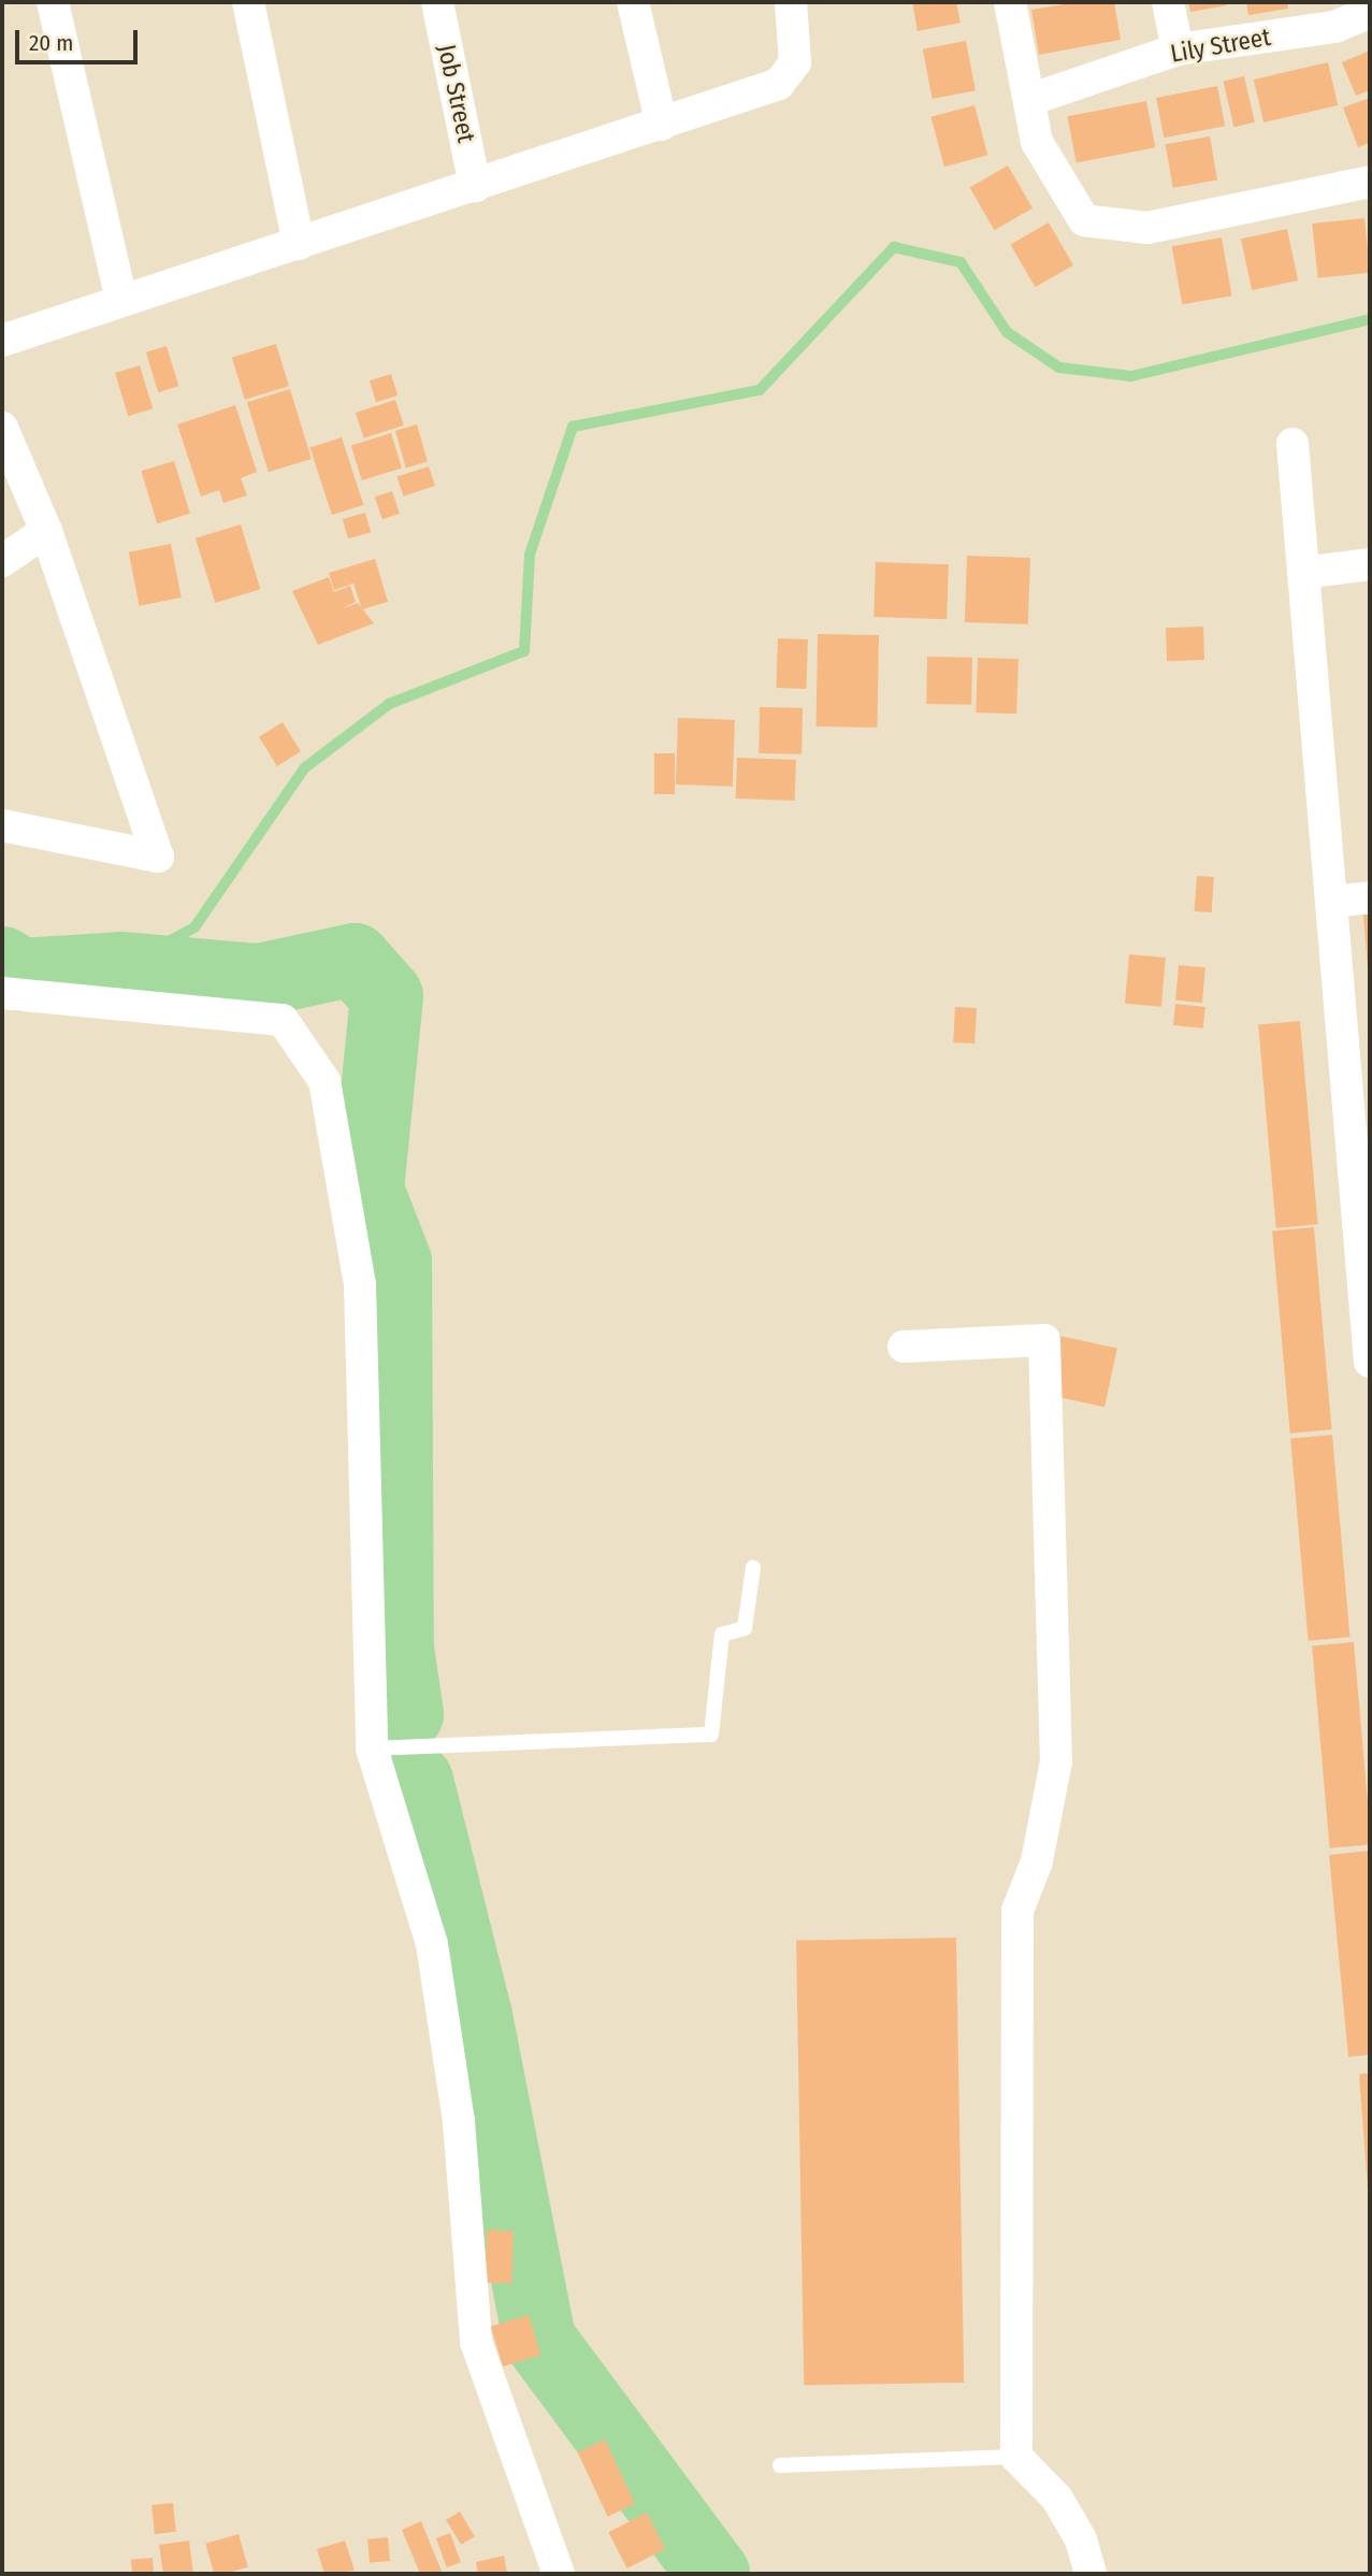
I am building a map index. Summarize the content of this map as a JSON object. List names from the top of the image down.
{
  "streets": {
    "street": ["Lily Street", "Job Street"]
  },
  "scale_bar": "20 m"
}
